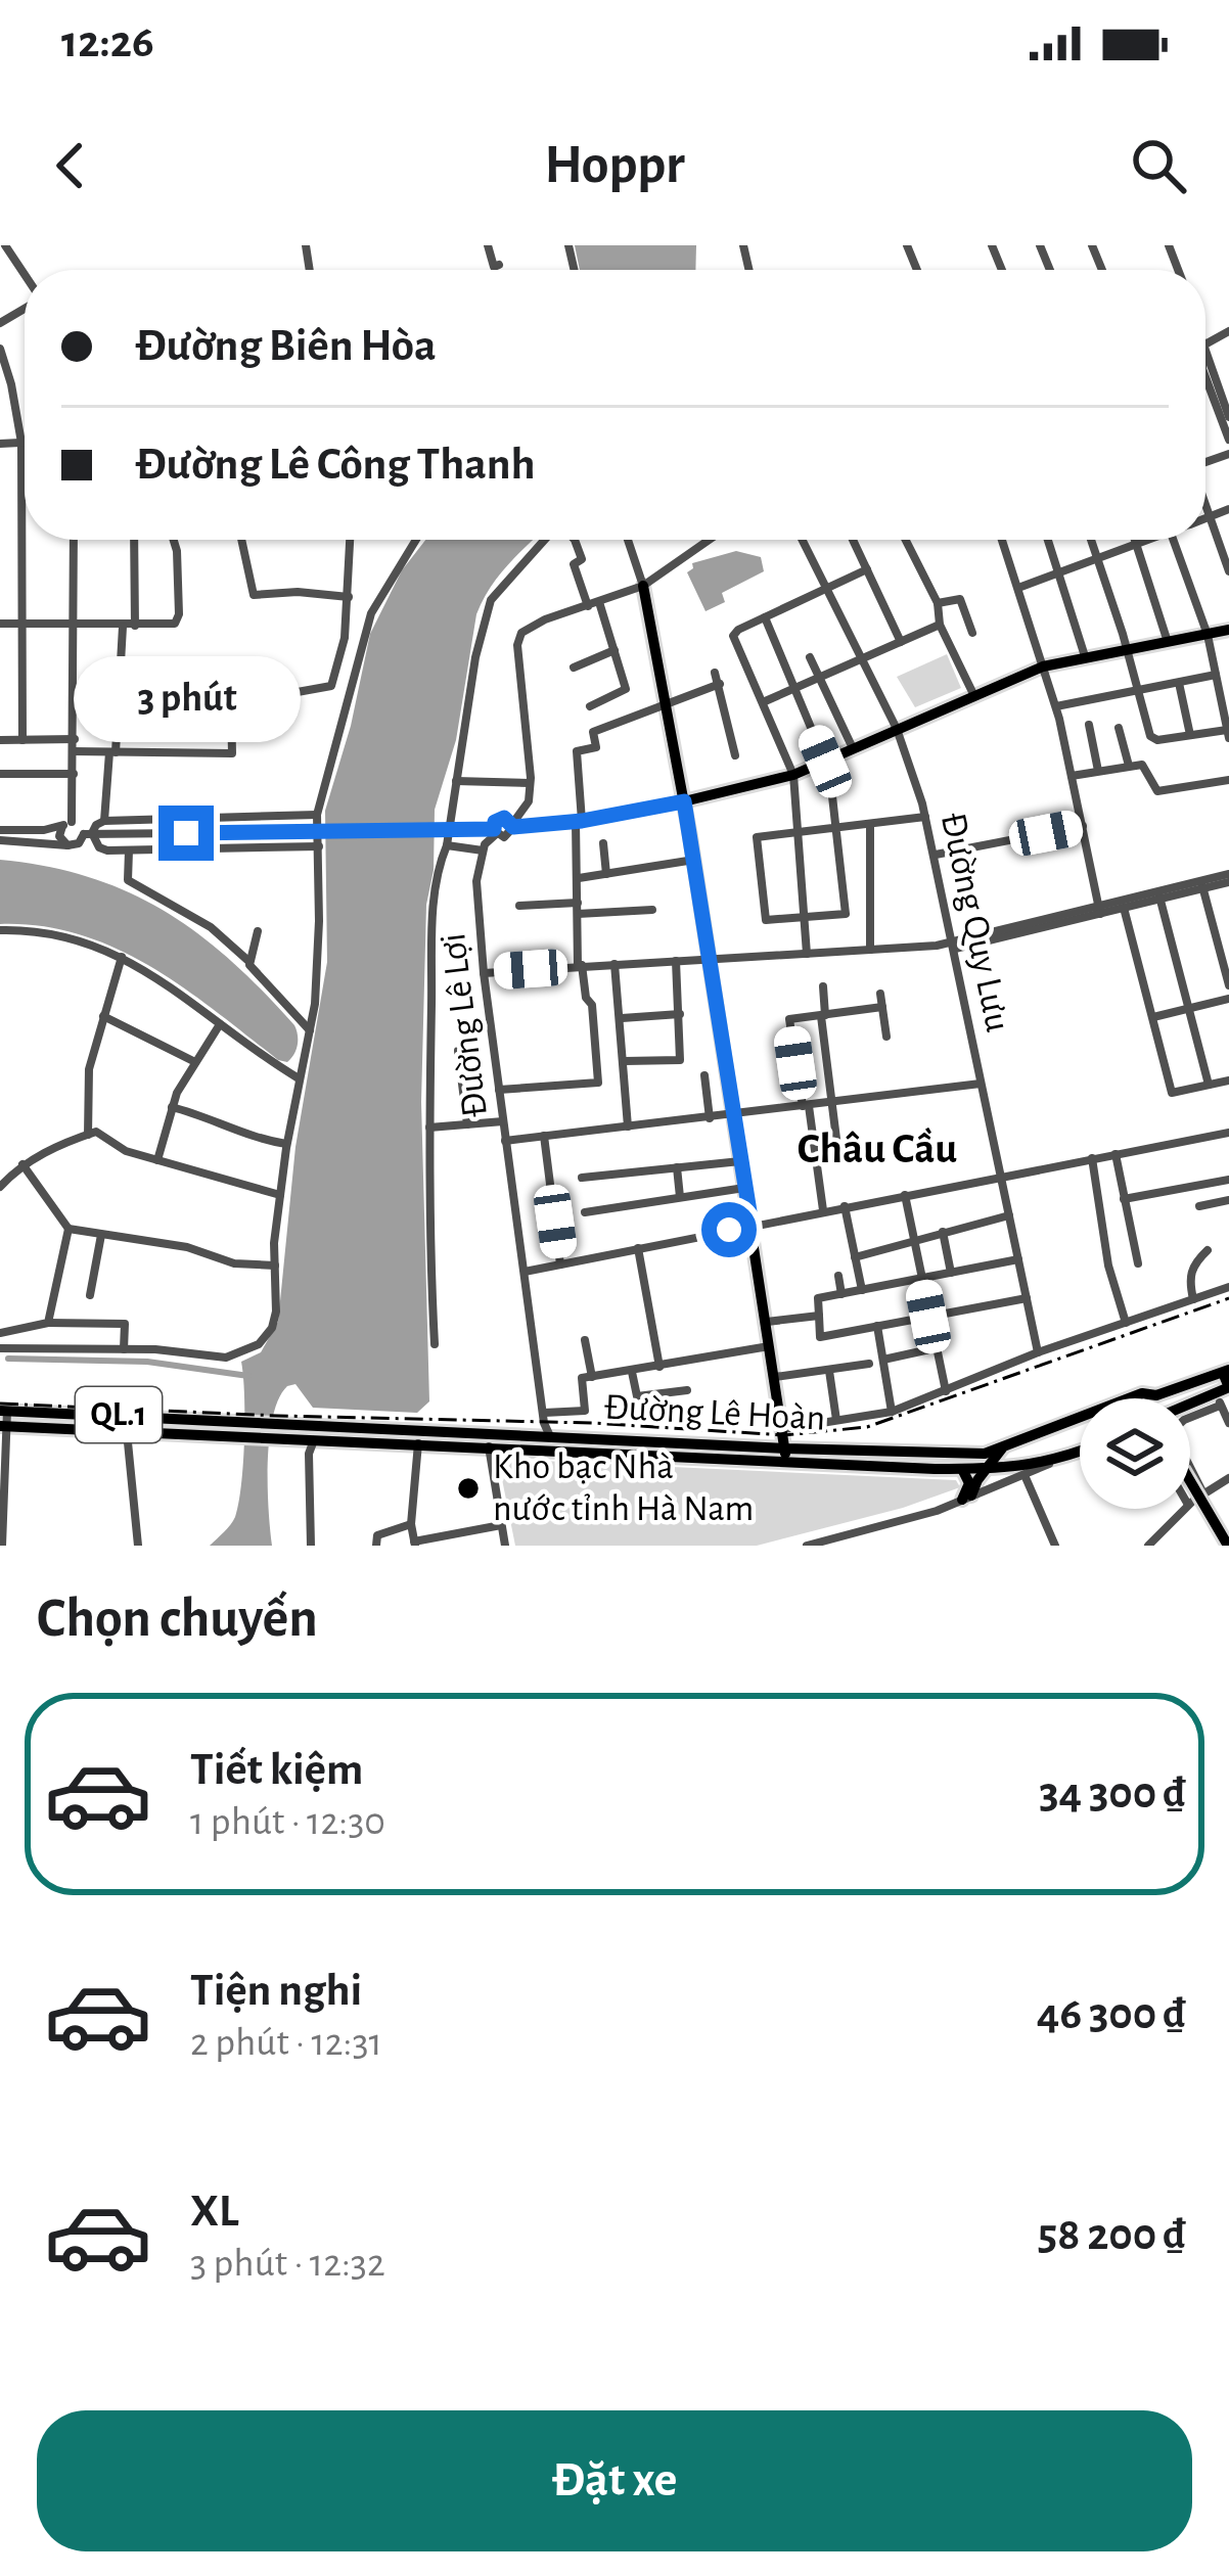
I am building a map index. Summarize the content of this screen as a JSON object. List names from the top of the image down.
{
  "streets": {
    "main road": ["Đường Lê Hoàn", "QL.1"],
    "street": ["Đường Quy Lưu", "Đường Lê Lợi"]
  },
  "crossings": [
    ["Đường Lê Lợi", "Đường Lê Hoàn"],
    ["Đường Lê Hoàn", "QL.1"]
  ],
  "districts": ["Châu Cầu"],
  "places": ["Kho bạc Nhà nước tỉnh Hà Nam"],
  "page": {
    "status": "12:26",
    "header": "Hoppr",
    "banner": ["Đường Biên Hòa", "Đường Lê Công Thanh"],
    "bubble": "3 phút",
    "heading": "Chọn chuyến",
    "list": [
      {
        "name": "Tiết kiệm",
        "note": "1 phút · 12:30",
        "value": "34 300 ₫"
      },
      {
        "name": "Tiện nghi",
        "note": "2 phút · 12:31",
        "value": "46 300 ₫"
      },
      {
        "name": "XL",
        "note": "3 phút · 12:32",
        "value": "58 200 ₫"
      }
    ],
    "buttons": "Đặt xe"
  }
}
